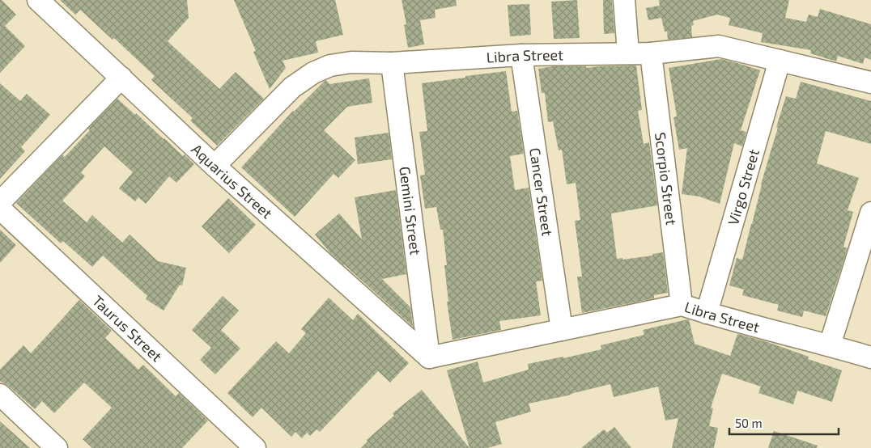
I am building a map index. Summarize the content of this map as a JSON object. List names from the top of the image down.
{
  "streets": {
    "street": [
      "Libra Street",
      "Scorpio Street",
      "Aquarius Street",
      "Virgo Street",
      "Cancer Street",
      "Gemini Street",
      "Taurus Street"
    ]
  },
  "crossings": [
    ["Libra Street", "Scorpio Street"],
    ["Libra Street", "Aquarius Street"],
    ["Libra Street", "Virgo Street"],
    ["Libra Street", "Cancer Street"],
    ["Libra Street", "Gemini Street"],
    ["Aquarius Street", "Gemini Street"]
  ],
  "scale_bar": "50 m"
}
